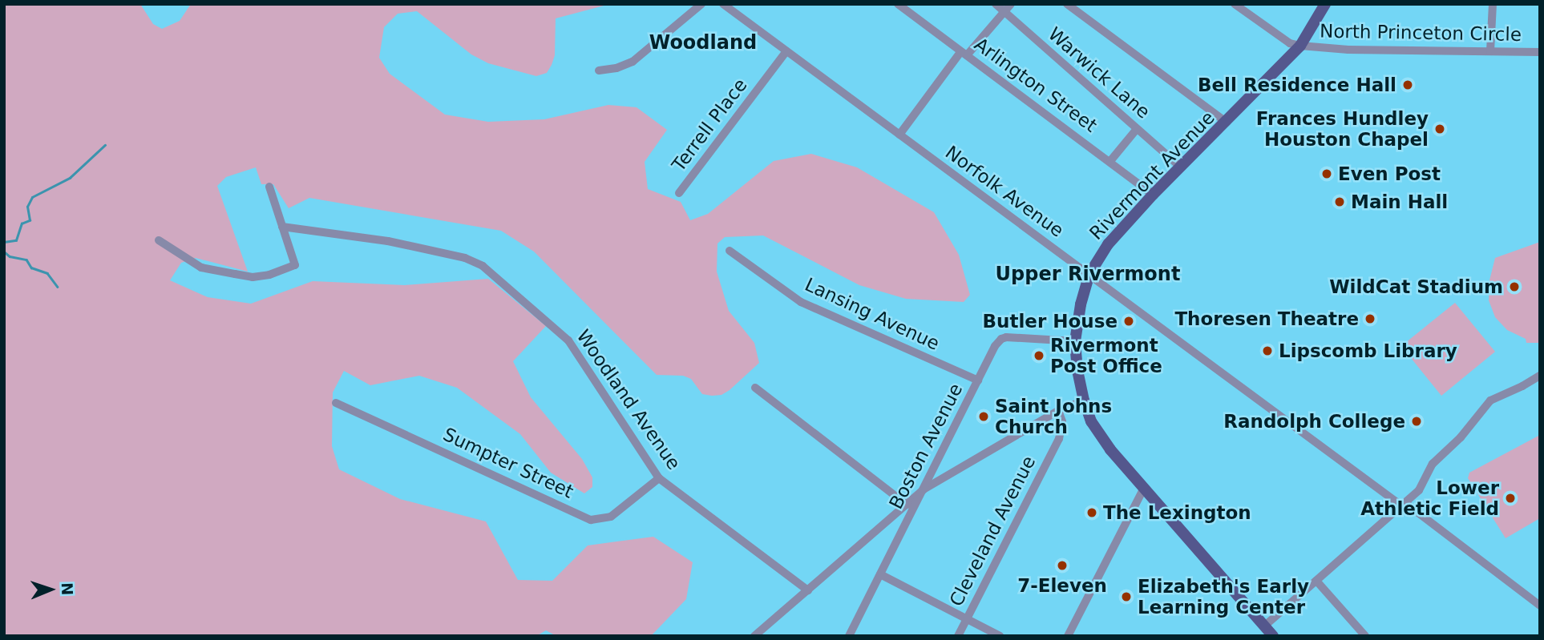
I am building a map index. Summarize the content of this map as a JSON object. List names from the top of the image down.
{
  "streets": {
    "main road": ["Rivermont Avenue"],
    "street": [
      "North Princeton Circle",
      "Warwick Lane",
      "Arlington Street",
      "Terrell Place",
      "Norfolk Avenue",
      "Lansing Avenue",
      "Woodland Avenue",
      "Boston Avenue",
      "Sumpter Street",
      "Cleveland Avenue"
    ]
  },
  "crossings": [
    ["North Princeton Circle", "Rivermont Avenue"],
    ["Warwick Lane", "Rivermont Avenue"],
    ["Arlington Street", "Rivermont Avenue"],
    ["Terrell Place", "Norfolk Avenue"],
    ["Rivermont Avenue", "Norfolk Avenue"],
    ["Rivermont Avenue", "Boston Avenue"],
    ["Lansing Avenue", "Boston Avenue"],
    ["Woodland Avenue", "Sumpter Street"]
  ],
  "districts": ["Woodland", "Upper Rivermont"],
  "places": [
    "Bell Residence Hall",
    "Frances Hundley Houston Chapel",
    "Even Post",
    "Main Hall",
    "WildCat Stadium",
    "Thoresen Theatre",
    "Butler House",
    "Lipscomb Library",
    "Rivermont Post Office",
    "Saint Johns Church",
    "Randolph College",
    "Lower Athletic Field",
    "The Lexington",
    "7-Eleven",
    "Elizabeth's Early Learning Center"
  ],
  "north": "right"
}
